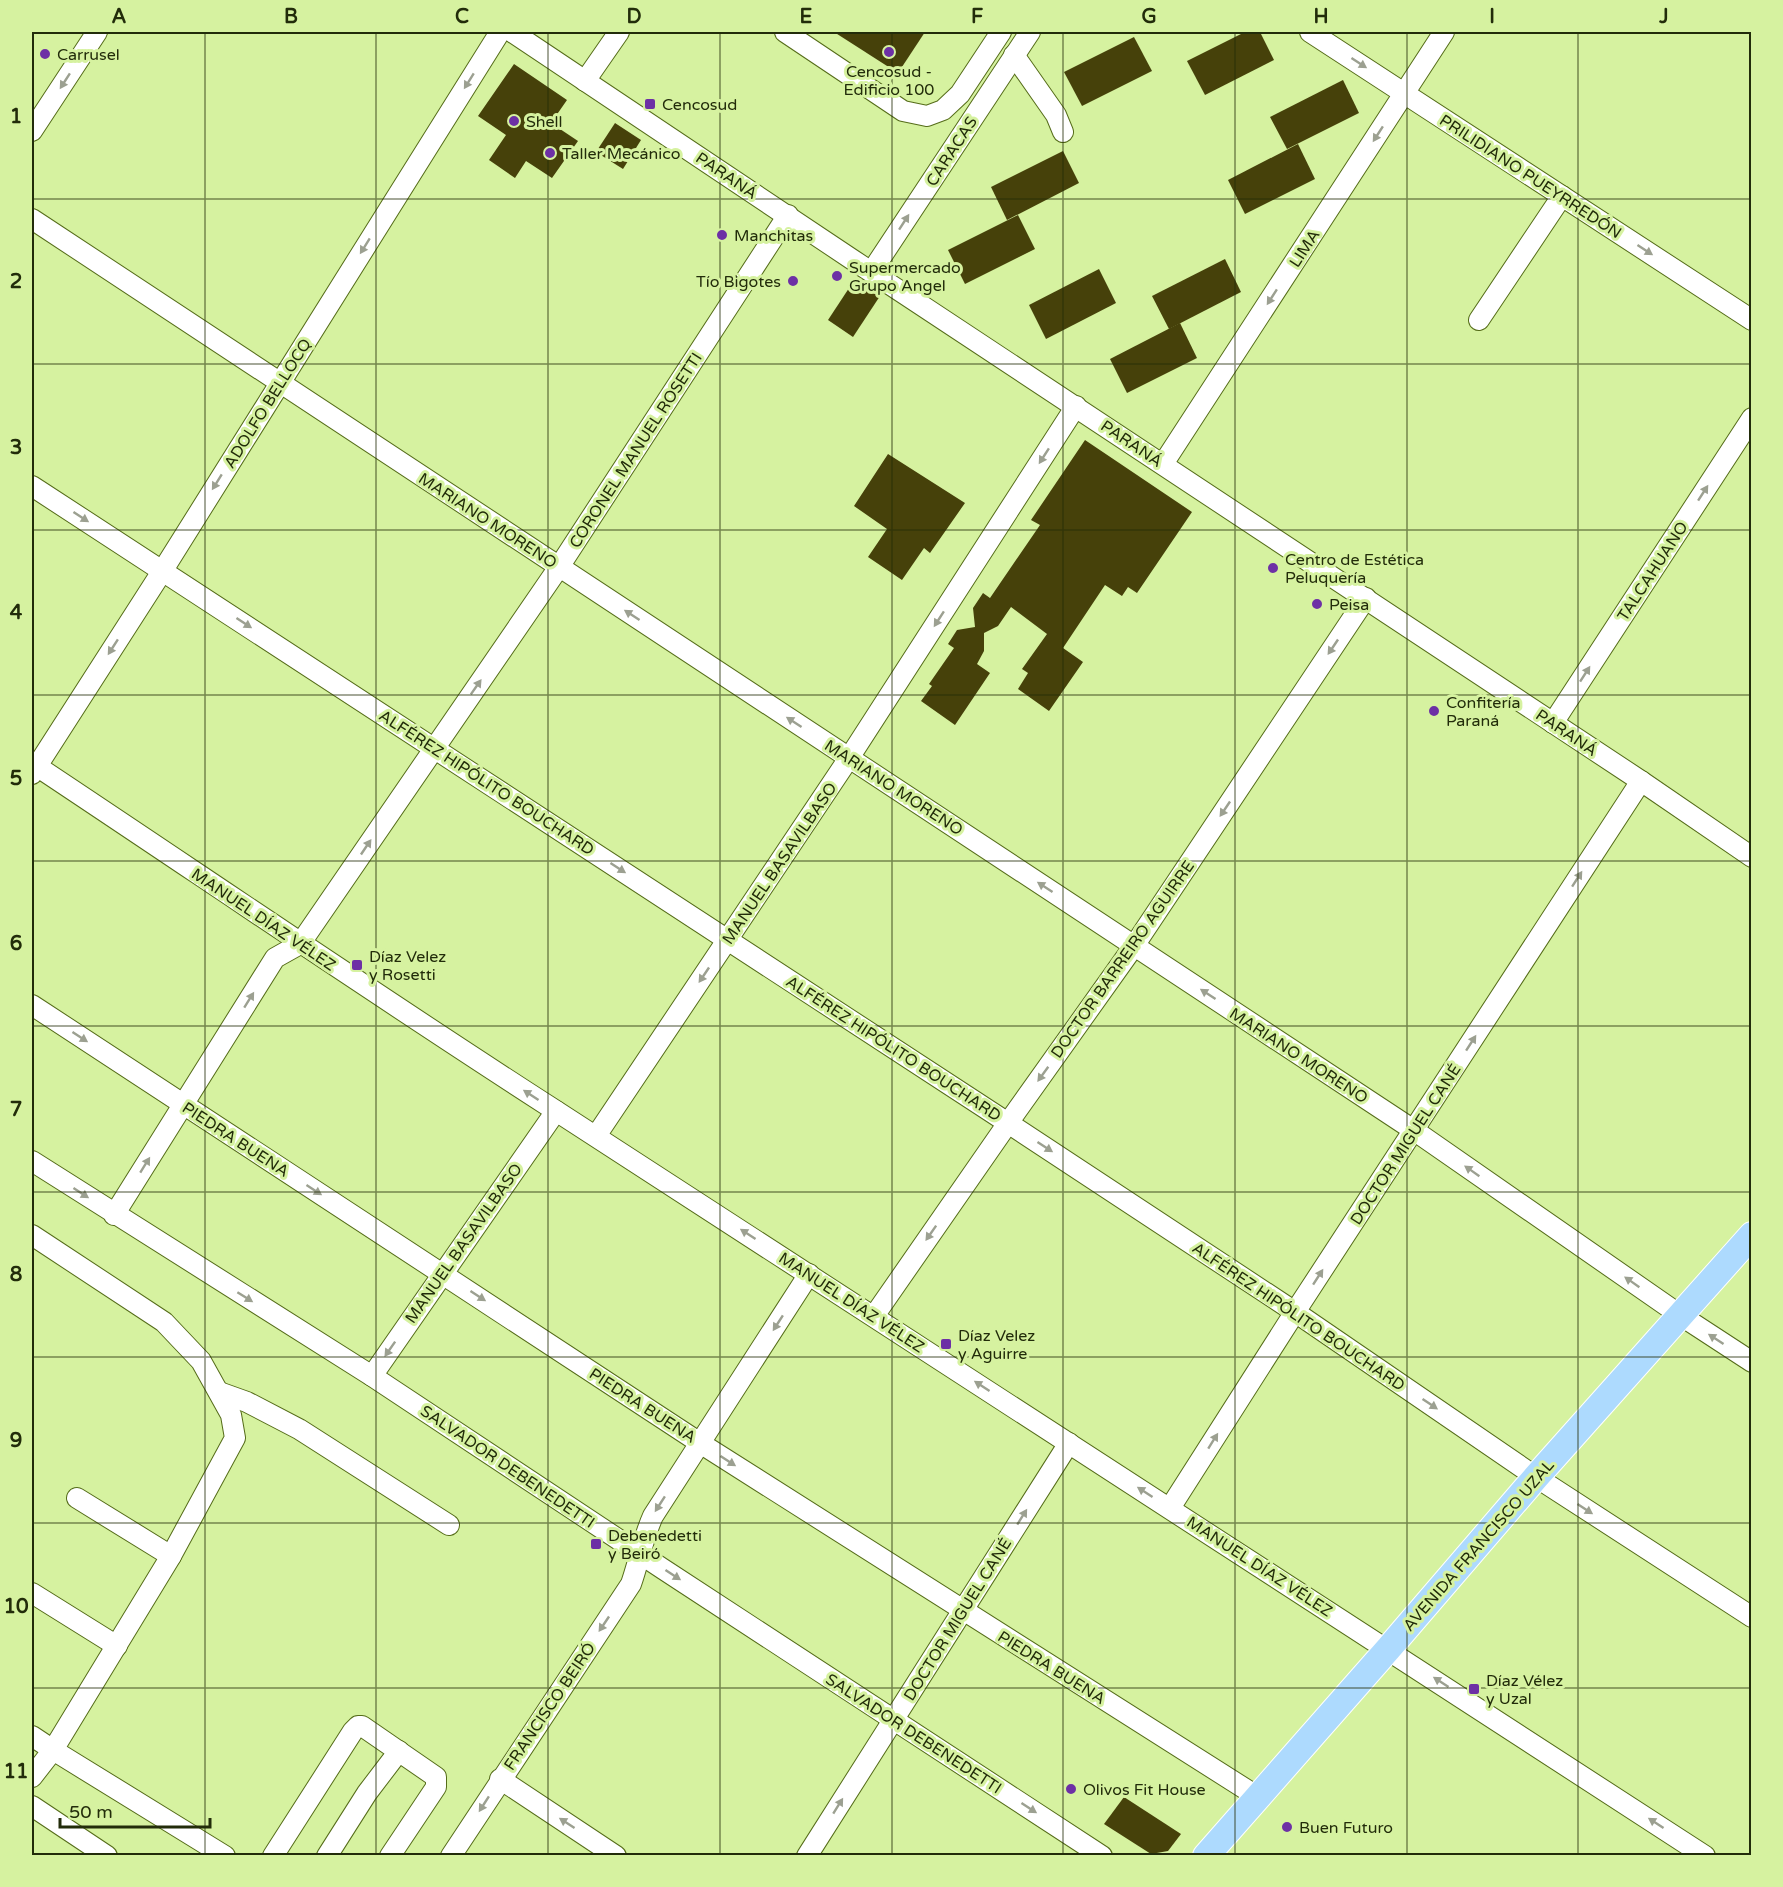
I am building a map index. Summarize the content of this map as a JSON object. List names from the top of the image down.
{
  "streets": {
    "main road": ["AVENIDA FRANCISCO UZAL"],
    "street": [
      "CARACAS",
      "PARANÁ",
      "PRILIDIANO PUEYRREDÓN",
      "LIMA",
      "ADOLFO BELLOCQ",
      "CORONEL MANUEL ROSETTI",
      "MARIANO MORENO",
      "TALCAHUANO",
      "ALFÉREZ HIPÓLITO BOUCHARD",
      "MANUEL BASAVILBASO",
      "MANUEL DÍAZ VÉLEZ",
      "DOCTOR BARREIRO AGUIRRE",
      "PIEDRA BUENA",
      "DOCTOR MIGUEL CANÉ",
      "SALVADOR DEBENEDETTI",
      "FRANCISCO BEIRÓ"
    ]
  },
  "crossings": [
    ["CARACAS", "PARANÁ"],
    ["PARANÁ", "LIMA"],
    ["PARANÁ", "CORONEL MANUEL ROSETTI"],
    ["PARANÁ", "TALCAHUANO"],
    ["PARANÁ", "MANUEL BASAVILBASO"],
    ["PARANÁ", "DOCTOR BARREIRO AGUIRRE"],
    ["PARANÁ", "DOCTOR MIGUEL CANÉ"],
    ["PRILIDIANO PUEYRREDÓN", "LIMA"],
    ["ADOLFO BELLOCQ", "MARIANO MORENO"],
    ["ADOLFO BELLOCQ", "ALFÉREZ HIPÓLITO BOUCHARD"],
    ["ADOLFO BELLOCQ", "MANUEL DÍAZ VÉLEZ"],
    ["CORONEL MANUEL ROSETTI", "MARIANO MORENO"],
    ["CORONEL MANUEL ROSETTI", "ALFÉREZ HIPÓLITO BOUCHARD"],
    ["CORONEL MANUEL ROSETTI", "MANUEL DÍAZ VÉLEZ"],
    ["CORONEL MANUEL ROSETTI", "PIEDRA BUENA"],
    ["CORONEL MANUEL ROSETTI", "SALVADOR DEBENEDETTI"],
    ["MARIANO MORENO", "MANUEL BASAVILBASO"],
    ["MARIANO MORENO", "DOCTOR BARREIRO AGUIRRE"],
    ["MARIANO MORENO", "DOCTOR MIGUEL CANÉ"],
    ["MARIANO MORENO", "AVENIDA FRANCISCO UZAL"],
    ["ALFÉREZ HIPÓLITO BOUCHARD", "MANUEL BASAVILBASO"],
    ["ALFÉREZ HIPÓLITO BOUCHARD", "DOCTOR BARREIRO AGUIRRE"],
    ["ALFÉREZ HIPÓLITO BOUCHARD", "DOCTOR MIGUEL CANÉ"],
    ["ALFÉREZ HIPÓLITO BOUCHARD", "AVENIDA FRANCISCO UZAL"],
    ["MANUEL BASAVILBASO", "MANUEL DÍAZ VÉLEZ"],
    ["MANUEL BASAVILBASO", "PIEDRA BUENA"],
    ["MANUEL BASAVILBASO", "SALVADOR DEBENEDETTI"],
    ["MANUEL DÍAZ VÉLEZ", "DOCTOR BARREIRO AGUIRRE"],
    ["MANUEL DÍAZ VÉLEZ", "DOCTOR MIGUEL CANÉ"],
    ["MANUEL DÍAZ VÉLEZ", "AVENIDA FRANCISCO UZAL"],
    ["PIEDRA BUENA", "DOCTOR MIGUEL CANÉ"],
    ["PIEDRA BUENA", "AVENIDA FRANCISCO UZAL"],
    ["DOCTOR MIGUEL CANÉ", "SALVADOR DEBENEDETTI"],
    ["SALVADOR DEBENEDETTI", "FRANCISCO BEIRÓ"]
  ],
  "one_way": [
    "CARACAS",
    "PRILIDIANO PUEYRREDÓN",
    "LIMA",
    "ADOLFO BELLOCQ",
    "CORONEL MANUEL ROSETTI",
    "MARIANO MORENO",
    "TALCAHUANO",
    "ALFÉREZ HIPÓLITO BOUCHARD",
    "MANUEL BASAVILBASO",
    "MANUEL DÍAZ VÉLEZ",
    "DOCTOR BARREIRO AGUIRRE",
    "PIEDRA BUENA",
    "DOCTOR MIGUEL CANÉ",
    "FRANCISCO BEIRÓ"
  ],
  "places": {
    "other": [
      "Cencosud - Edificio 100",
      "Carrusel",
      "Shell",
      "Taller Mecánico",
      "Manchitas",
      "Supermercado Grupo Angel",
      "Tío Bigotes",
      "Centro de Estética Peluquería",
      "Peisa",
      "Confitería Paraná",
      "Olivos Fit House",
      "Buen Futuro"
    ],
    "transit": [
      "Cencosud",
      "Díaz Velez y Rosetti",
      "Díaz Velez y Aguirre",
      "Debenedetti y Beiró",
      "Díaz Vélez y Uzal"
    ]
  },
  "scale_bar": "50 m",
  "grid": {
    "columns": [
      "A",
      "B",
      "C",
      "D",
      "E",
      "F",
      "G",
      "H",
      "I",
      "J"
    ],
    "rows": [
      "1",
      "2",
      "3",
      "4",
      "5",
      "6",
      "7",
      "8",
      "9",
      "10",
      "11"
    ]
  }
}
